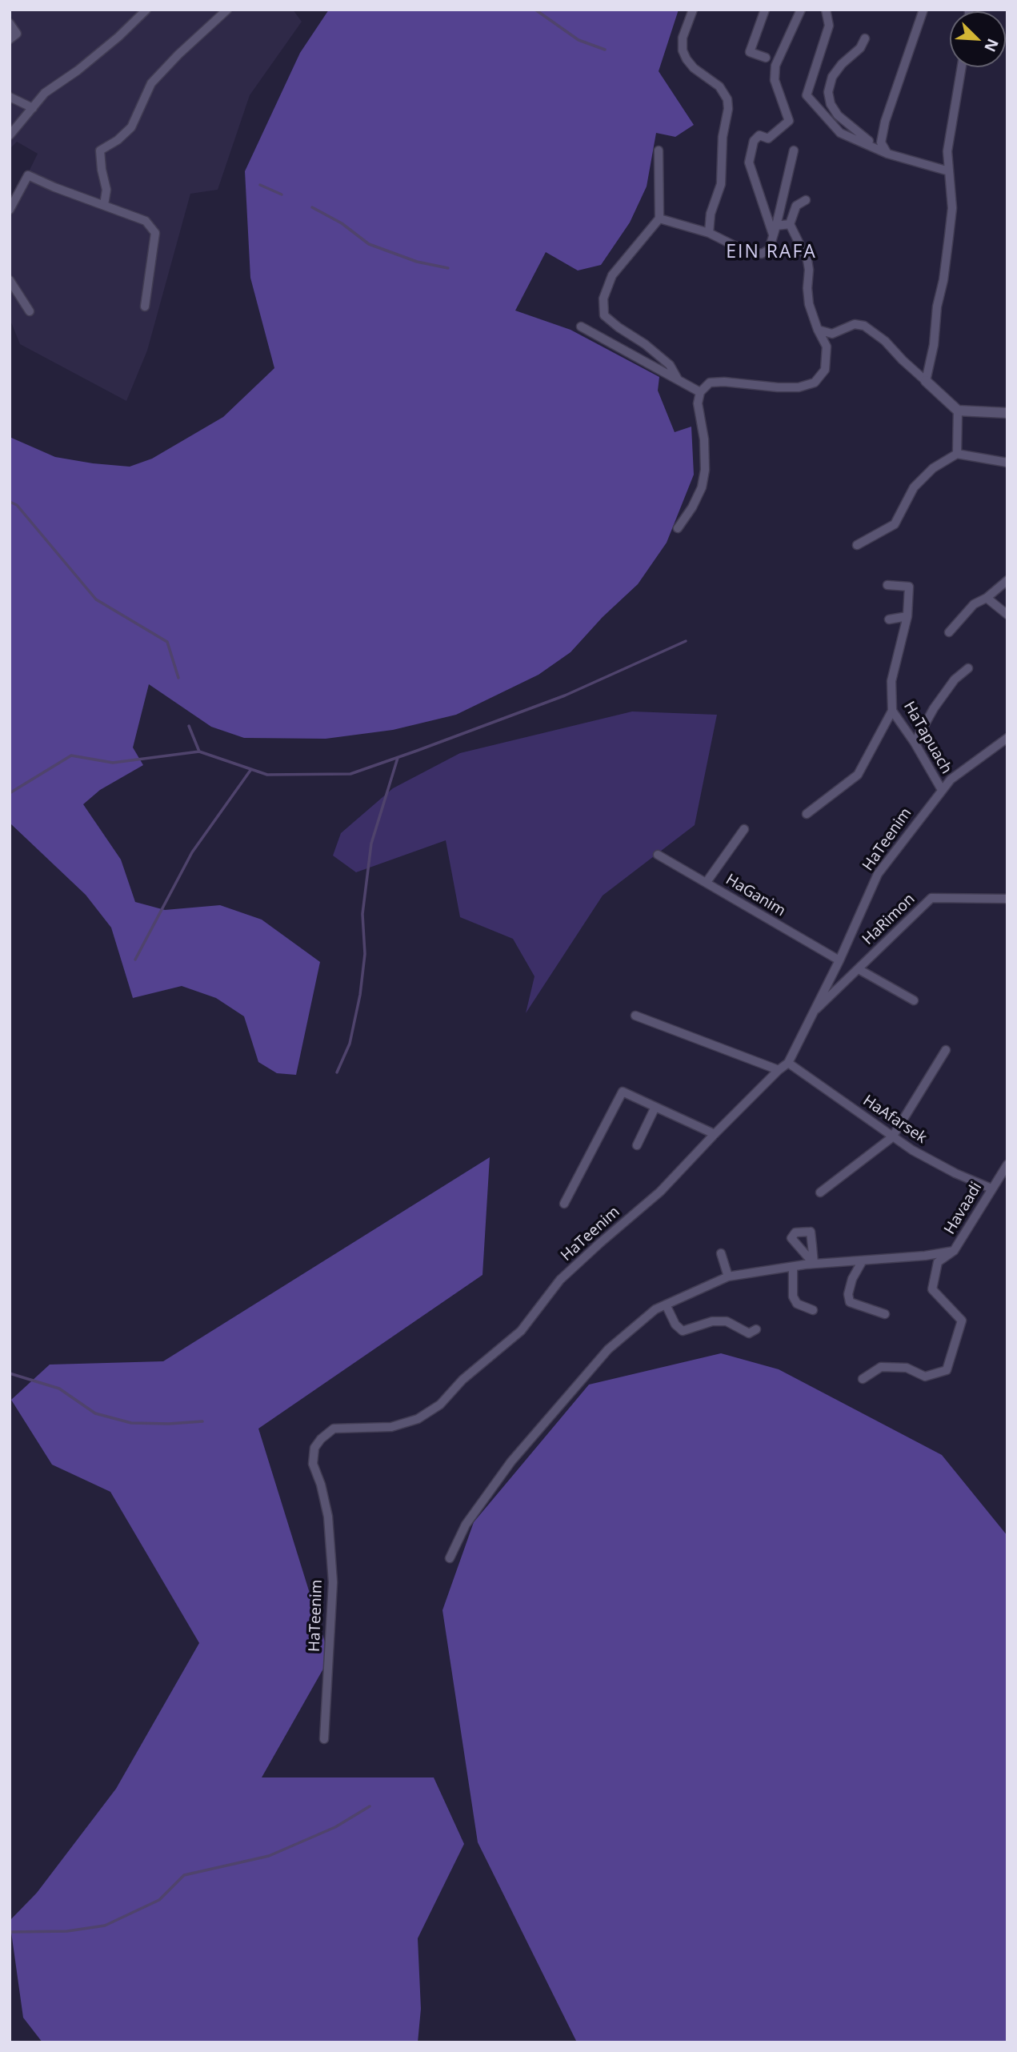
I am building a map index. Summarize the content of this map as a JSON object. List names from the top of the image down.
{
  "streets": {
    "street": [
      "HaTapuach",
      "HaTeenim",
      "HaGanim",
      "HaRimon",
      "HaAfarsek",
      "Havaadi"
    ]
  },
  "crossings": [
    ["HaTapuach", "HaTeenim"],
    ["HaTeenim", "HaGanim"],
    ["HaTeenim", "HaRimon"],
    ["HaTeenim", "HaAfarsek"],
    ["HaAfarsek", "Havaadi"]
  ],
  "districts": ["EIN RAFA"],
  "north": "bottom right"
}
